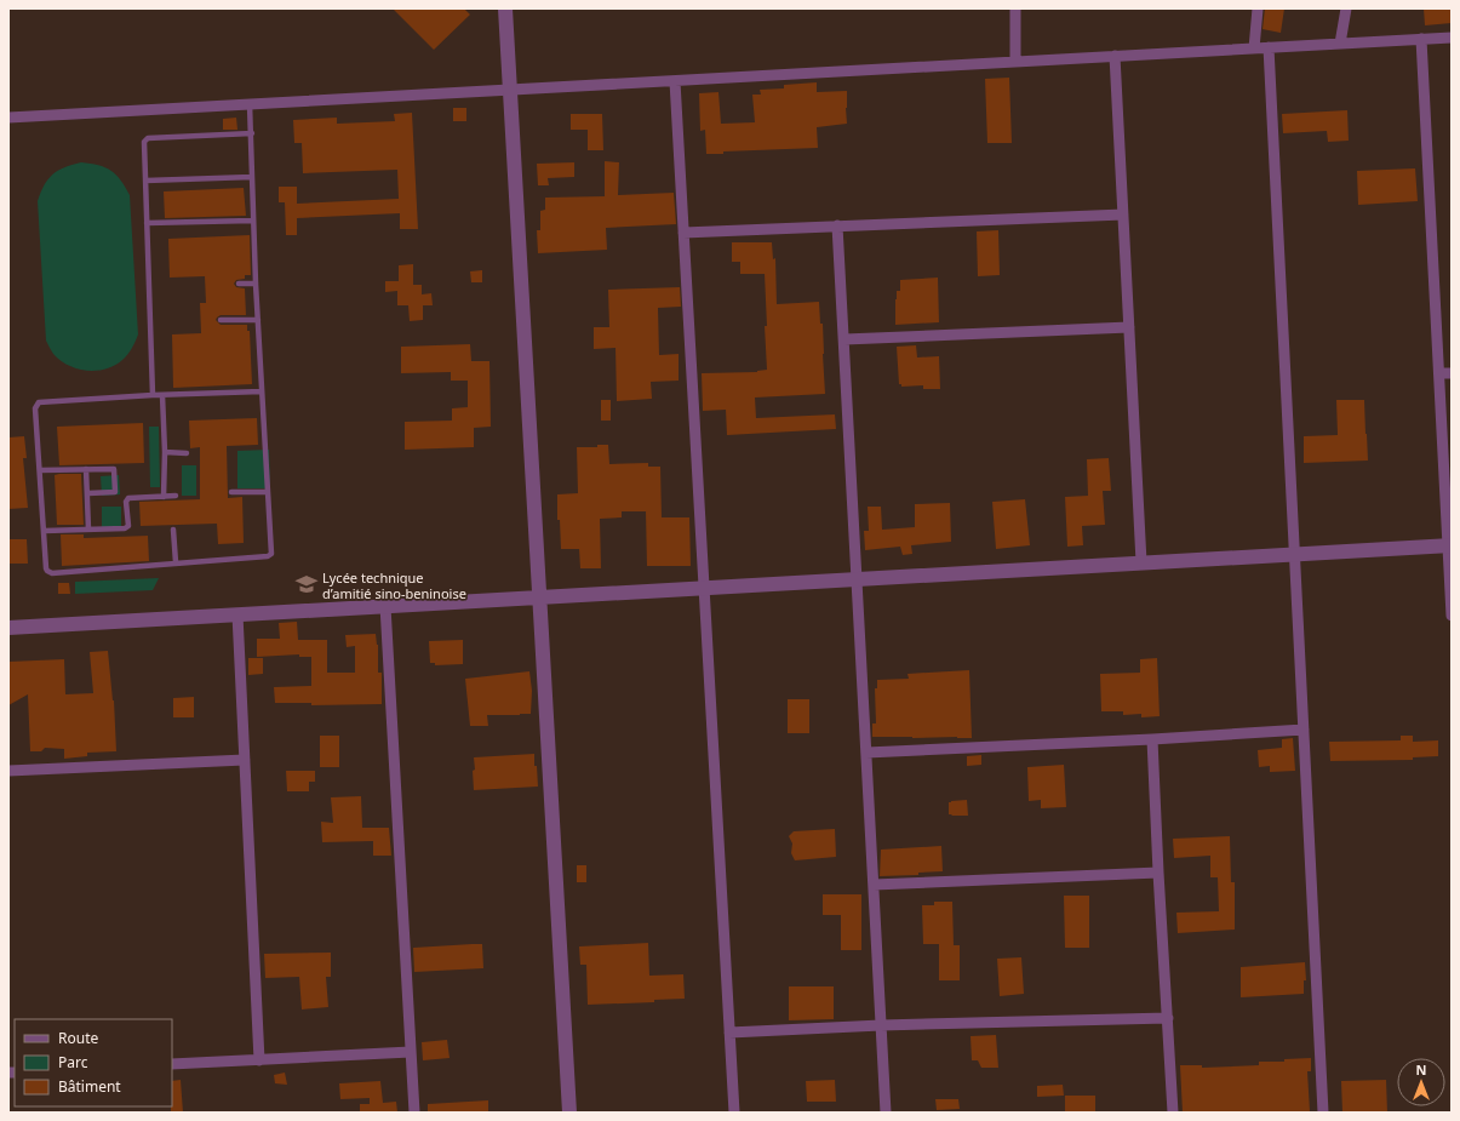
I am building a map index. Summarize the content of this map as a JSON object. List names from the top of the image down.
{
  "places": {
    "school or university": ["Lycée technique d’amitié sino-beninoise"]
  },
  "legend": ["Route", "Parc", "Bâtiment"],
  "north": "top"
}
